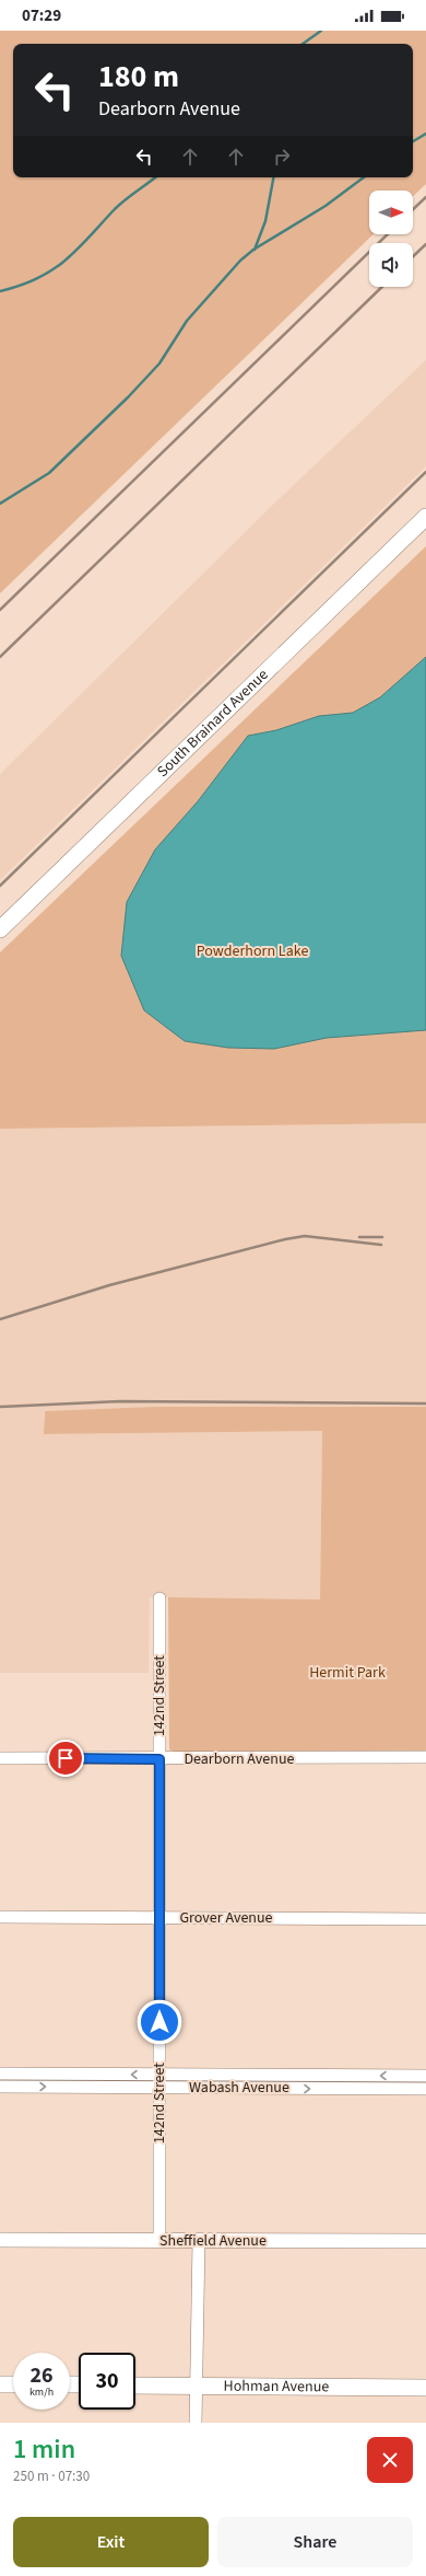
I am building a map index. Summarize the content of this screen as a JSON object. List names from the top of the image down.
{
  "streets": {
    "main road": ["South Brainard Avenue", "Hohman Avenue"],
    "street": [
      "142nd Street",
      "Dearborn Avenue",
      "Grover Avenue",
      "Wabash Avenue",
      "Sheffield Avenue"
    ]
  },
  "crossings": [
    ["142nd Street", "Dearborn Avenue"],
    ["142nd Street", "Grover Avenue"],
    ["142nd Street", "Wabash Avenue"],
    ["142nd Street", "Sheffield Avenue"]
  ],
  "parks": ["Powderhorn Lake", "Hermit Park"],
  "north": "right",
  "page": {
    "status": "07:29",
    "turn": ["180 m", "Dearborn Avenue"],
    "speed": "26 km/h",
    "limit": "30",
    "heading": ["1 min", "250 m · 07:30"],
    "buttons": ["Exit", "Share"]
  }
}
